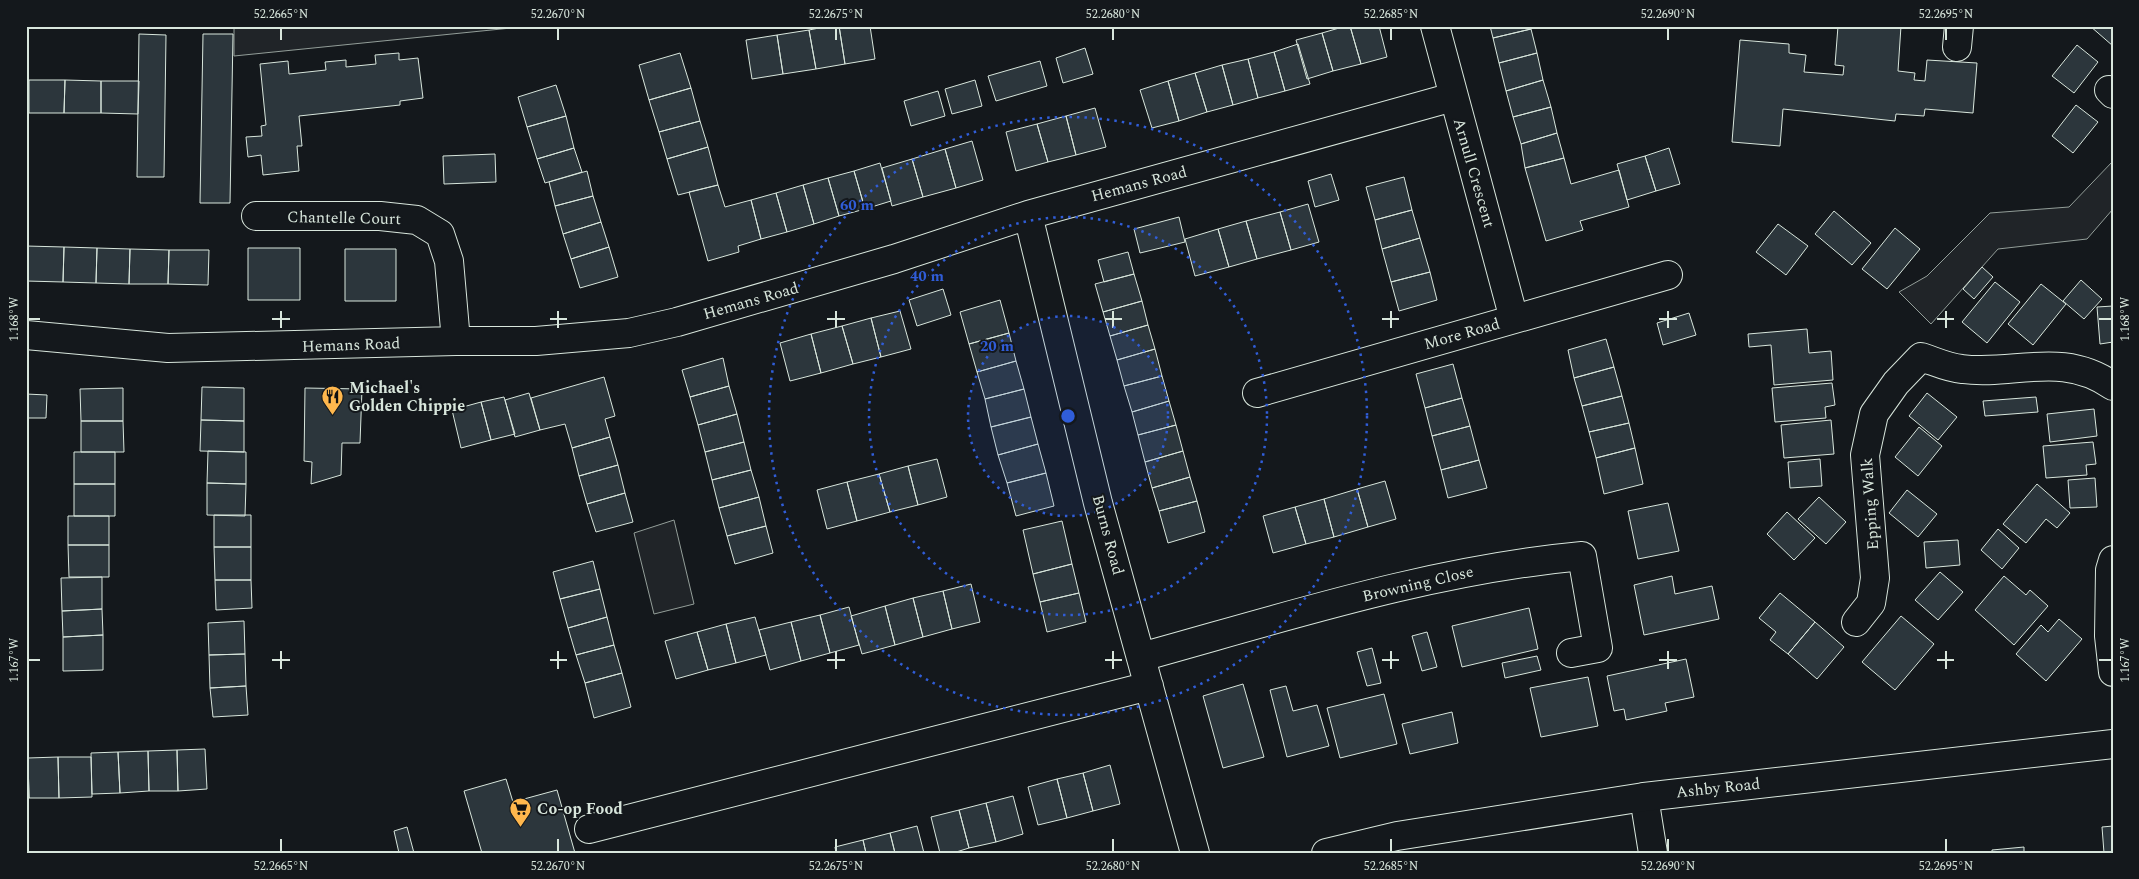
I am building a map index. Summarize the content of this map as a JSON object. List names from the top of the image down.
{
  "streets": {
    "street": [
      "Arnull Crescent",
      "Hemans Road",
      "Chantelle Court",
      "More Road",
      "Epping Walk",
      "Burns Road",
      "Browning Close",
      "Ashby Road"
    ]
  },
  "crossings": [
    ["Arnull Crescent", "Hemans Road"],
    ["Arnull Crescent", "More Road"],
    ["Hemans Road", "Chantelle Court"],
    ["Hemans Road", "Burns Road"],
    ["Burns Road", "Browning Close"]
  ],
  "places": {
    "restaurant": ["Michael's Golden Chippie"],
    "supermarket": ["Co-op Food"]
  },
  "coordinates": [
    "52.2665°N",
    "52.2670°N",
    "52.2675°N",
    "52.2680°N",
    "52.2685°N",
    "52.2690°N",
    "52.2695°N",
    "1.168°W",
    "1.167°W"
  ],
  "rings": ["60 m", "40 m", "20 m"]
}
